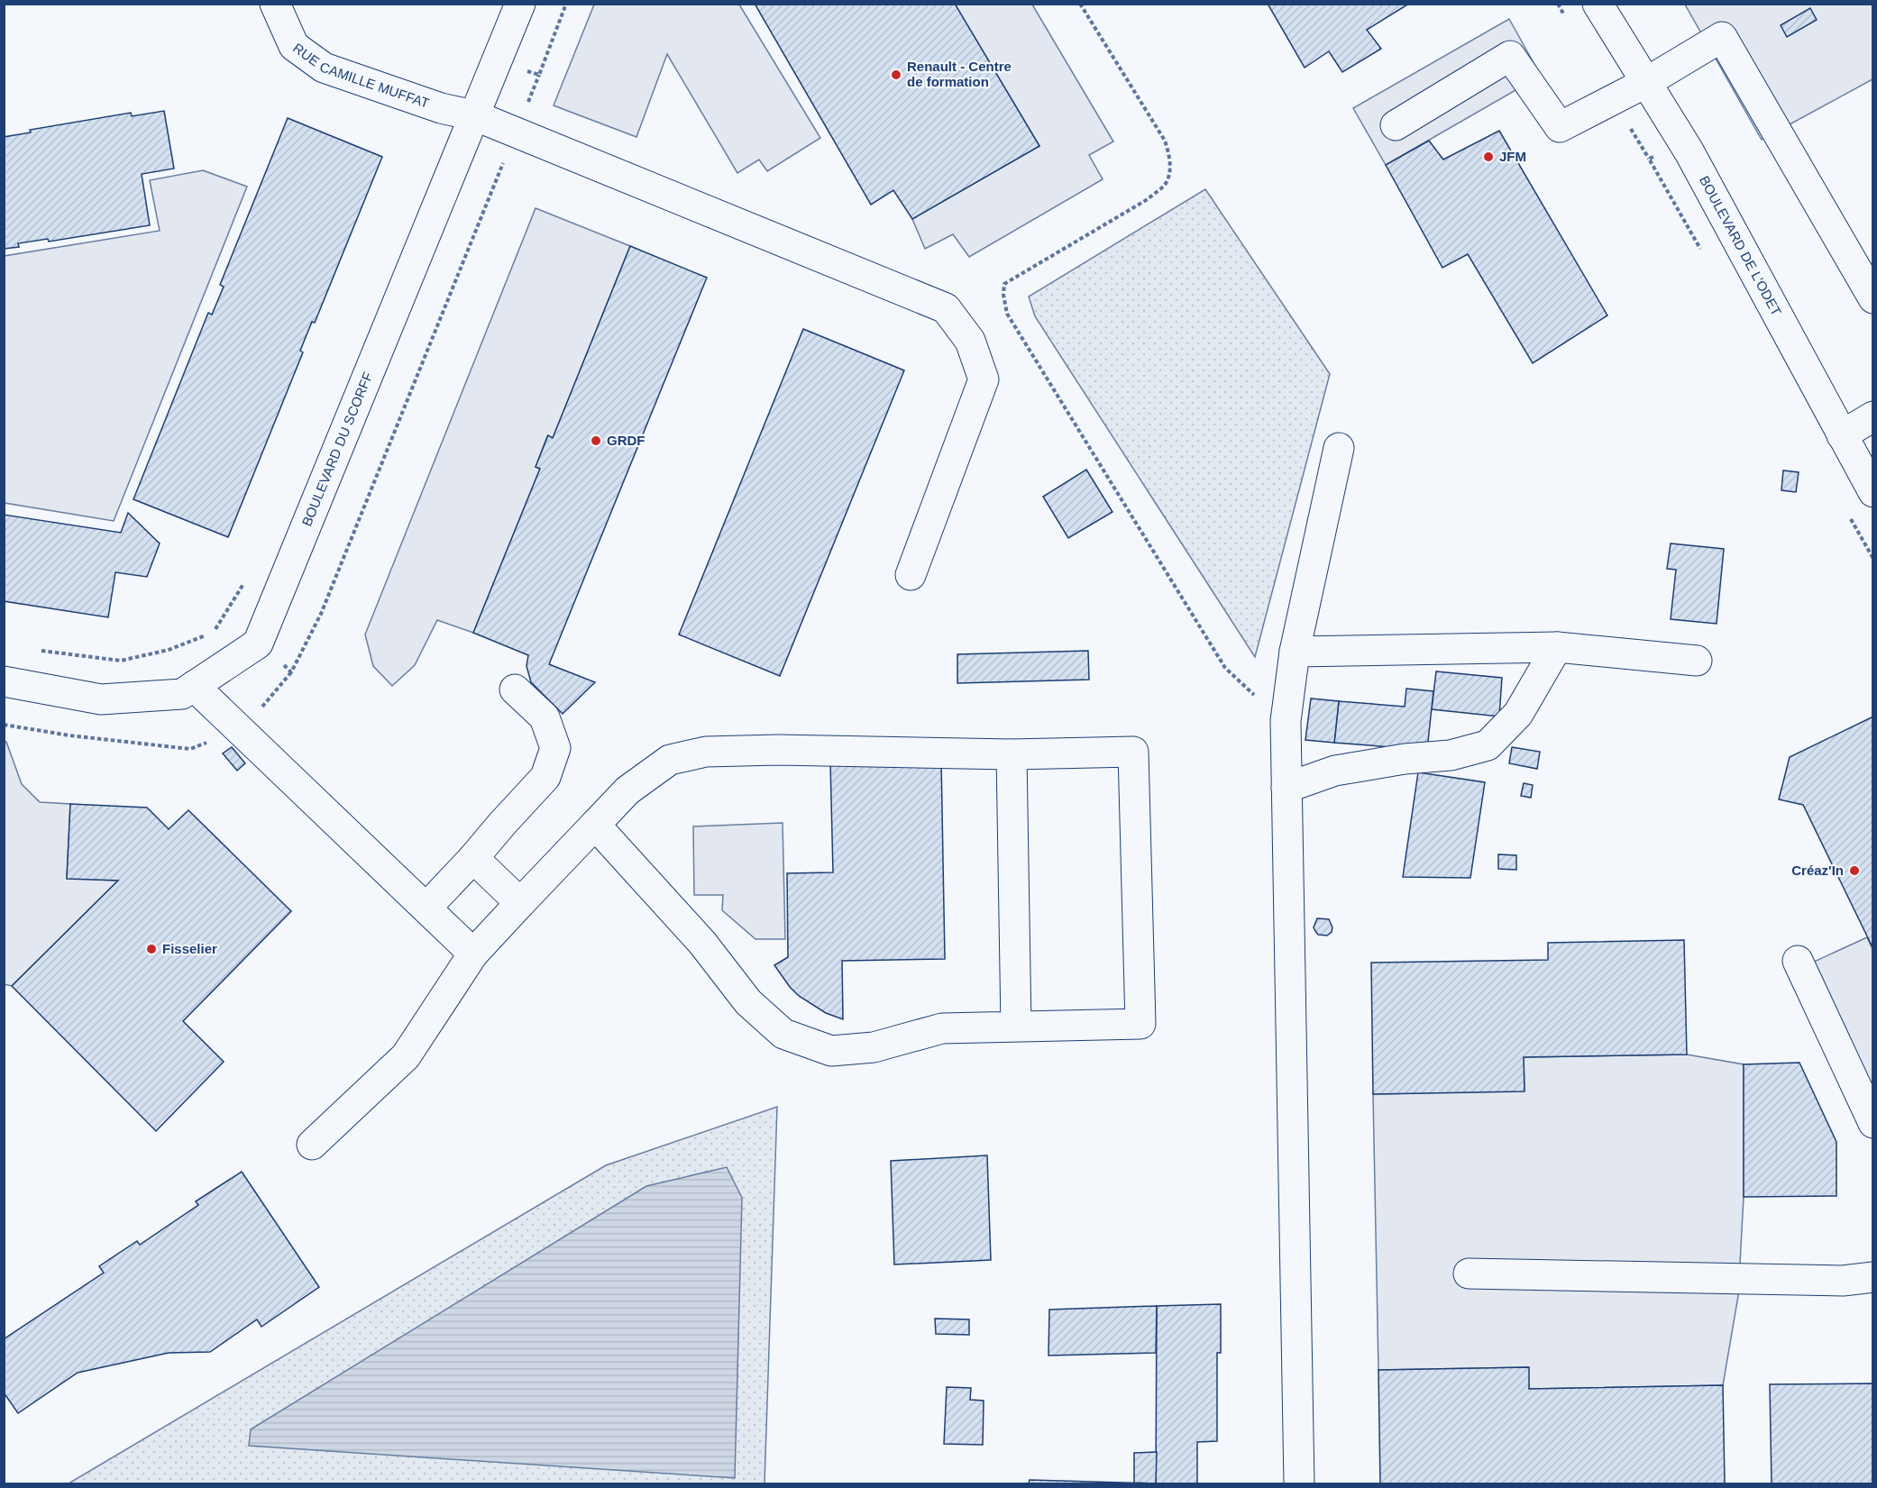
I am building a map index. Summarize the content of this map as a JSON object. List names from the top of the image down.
{
  "streets": {
    "street": ["RUE CAMILLE MUFFAT", "BOULEVARD DE L'ODET", "BOULEVARD DU SCORFF"]
  },
  "crossings": [
    ["RUE CAMILLE MUFFAT", "BOULEVARD DU SCORFF"]
  ],
  "places": [
    "Renault - Centre de formation",
    "JFM",
    "GRDF",
    "Créaz'In",
    "Fisselier"
  ]
}
